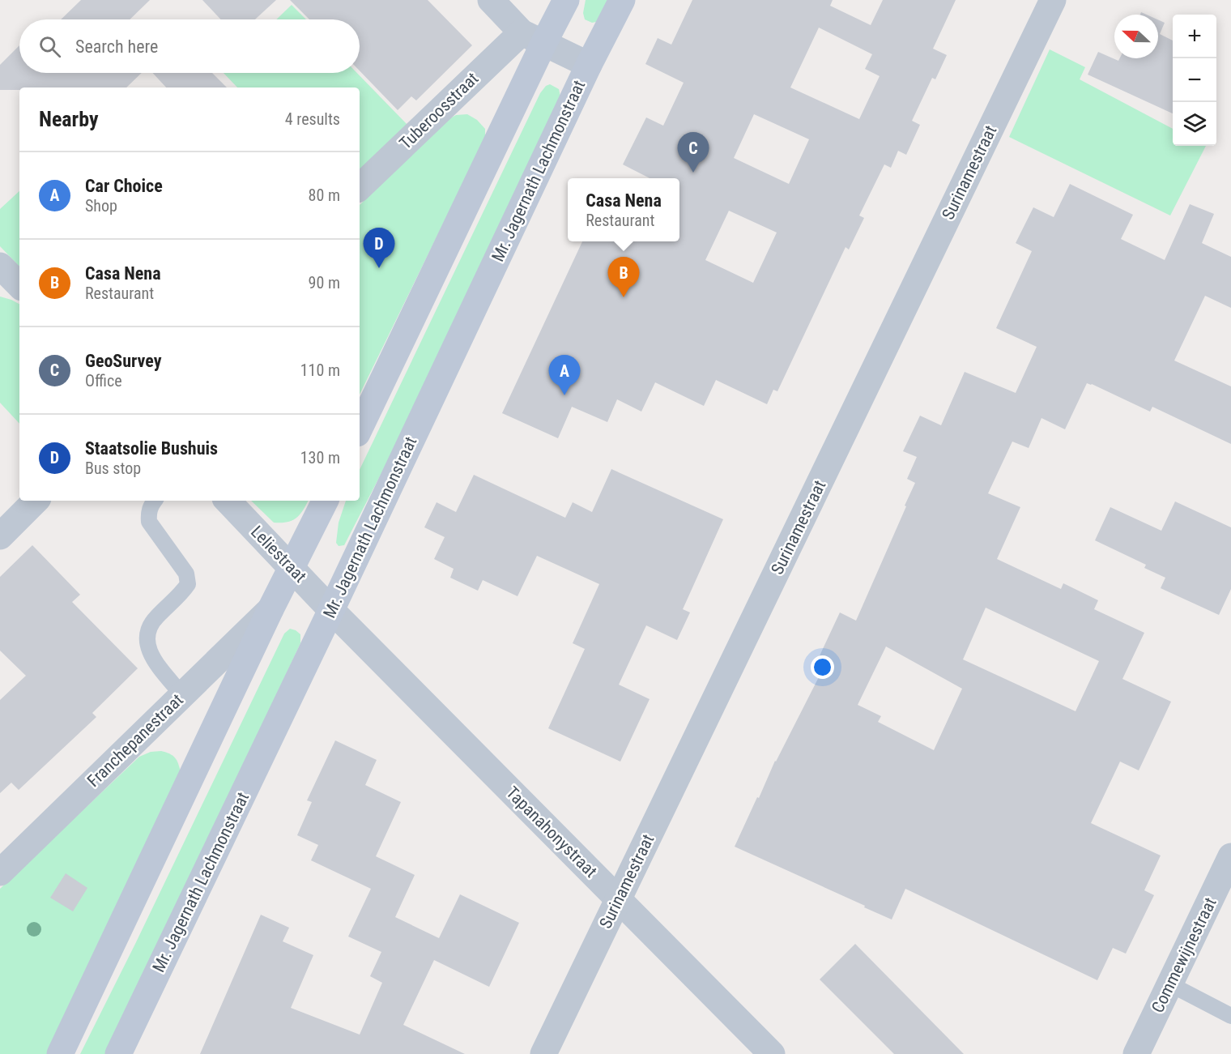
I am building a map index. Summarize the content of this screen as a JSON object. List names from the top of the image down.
{
  "streets": {
    "main road": ["Mr. Jagernath Lachmonstraat"],
    "street": [
      "Tuberoosstraat",
      "Surinamestraat",
      "Leliestraat",
      "Franchepanestraat",
      "Tapanahonystraat",
      "Commewijnestraat"
    ]
  },
  "crossings": [
    ["Mr. Jagernath Lachmonstraat", "Leliestraat"],
    ["Mr. Jagernath Lachmonstraat", "Tapanahonystraat"],
    ["Surinamestraat", "Tapanahonystraat"],
    ["Leliestraat", "Tapanahonystraat"]
  ],
  "north": "left",
  "page": {
    "map_buttons": ["+", "−"],
    "search": "Search here",
    "heading": ["Nearby", "4 results"],
    "pins": [
      "C",
      "D",
      "B",
      "A"
    ],
    "list": [
      {
        "mark": "A",
        "name": "Car Choice",
        "note": "Shop",
        "value": "80 m"
      },
      {
        "mark": "B",
        "name": "Casa Nena",
        "note": "Restaurant",
        "value": "90 m"
      },
      {
        "mark": "C",
        "name": "GeoSurvey",
        "note": "Office",
        "value": "110 m"
      },
      {
        "mark": "D",
        "name": "Staatsolie Bushuis",
        "note": "Bus stop",
        "value": "130 m"
      }
    ],
    "popup": ["Casa Nena", "Restaurant"]
  }
}
